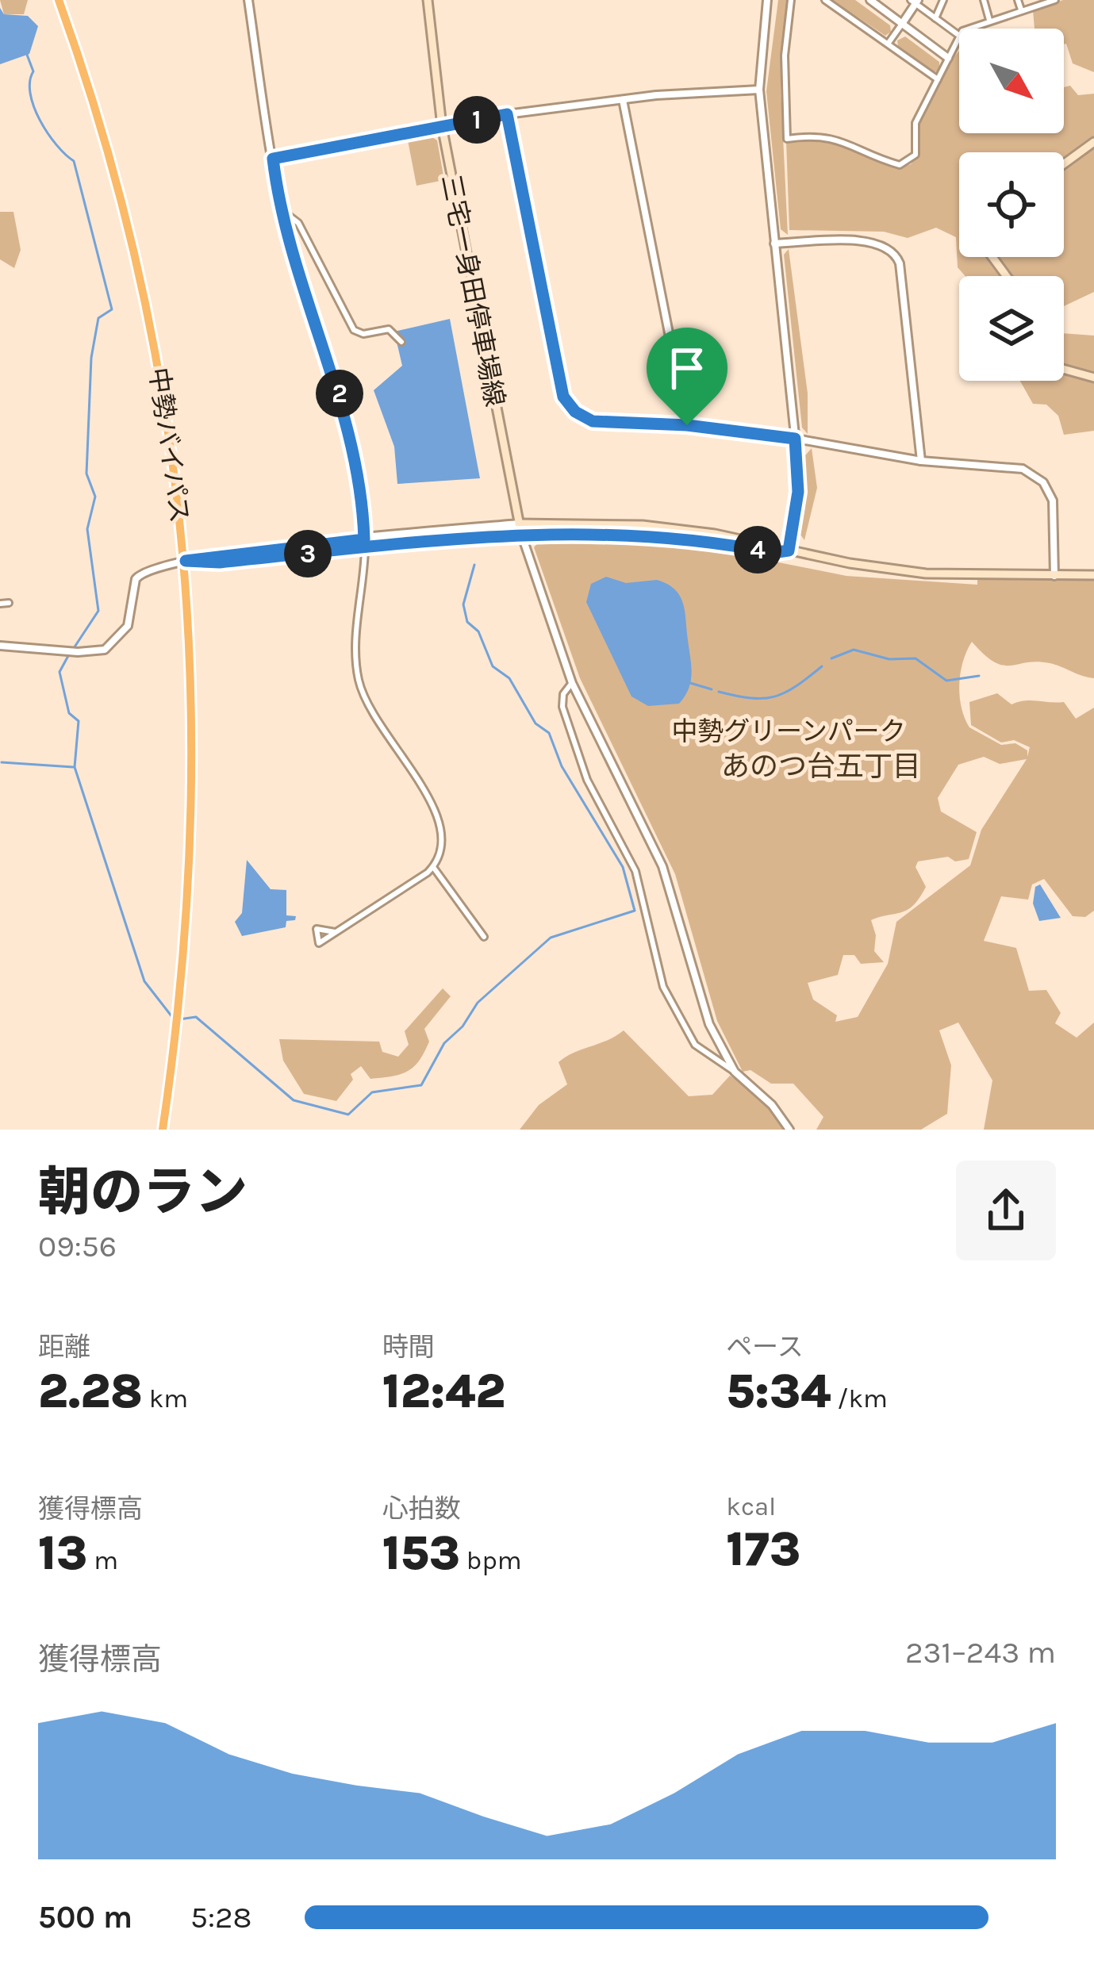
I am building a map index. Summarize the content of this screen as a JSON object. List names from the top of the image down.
{
  "streets": {
    "highway": ["中勢バイパス"],
    "main road": ["三宅一身田停車場線"]
  },
  "districts": ["あのつ台五丁目"],
  "parks": ["中勢グリーンパーク"],
  "north": "bottom right",
  "page": {
    "pins": [
      "1",
      "2",
      "4",
      "3"
    ],
    "heading": ["朝のラン", "09:56"],
    "stats": [
      ["距離", "2.28 km"],
      ["時間", "12:42"],
      ["ペース", "5:34 /km"],
      ["獲得標高", "13 m"],
      ["心拍数", "153 bpm"],
      ["kcal", "173"]
    ],
    "chart": ["獲得標高", "231–243 m"],
    "list": [
      {
        "name": "500 m",
        "note": "5:28"
      }
    ]
  }
}
